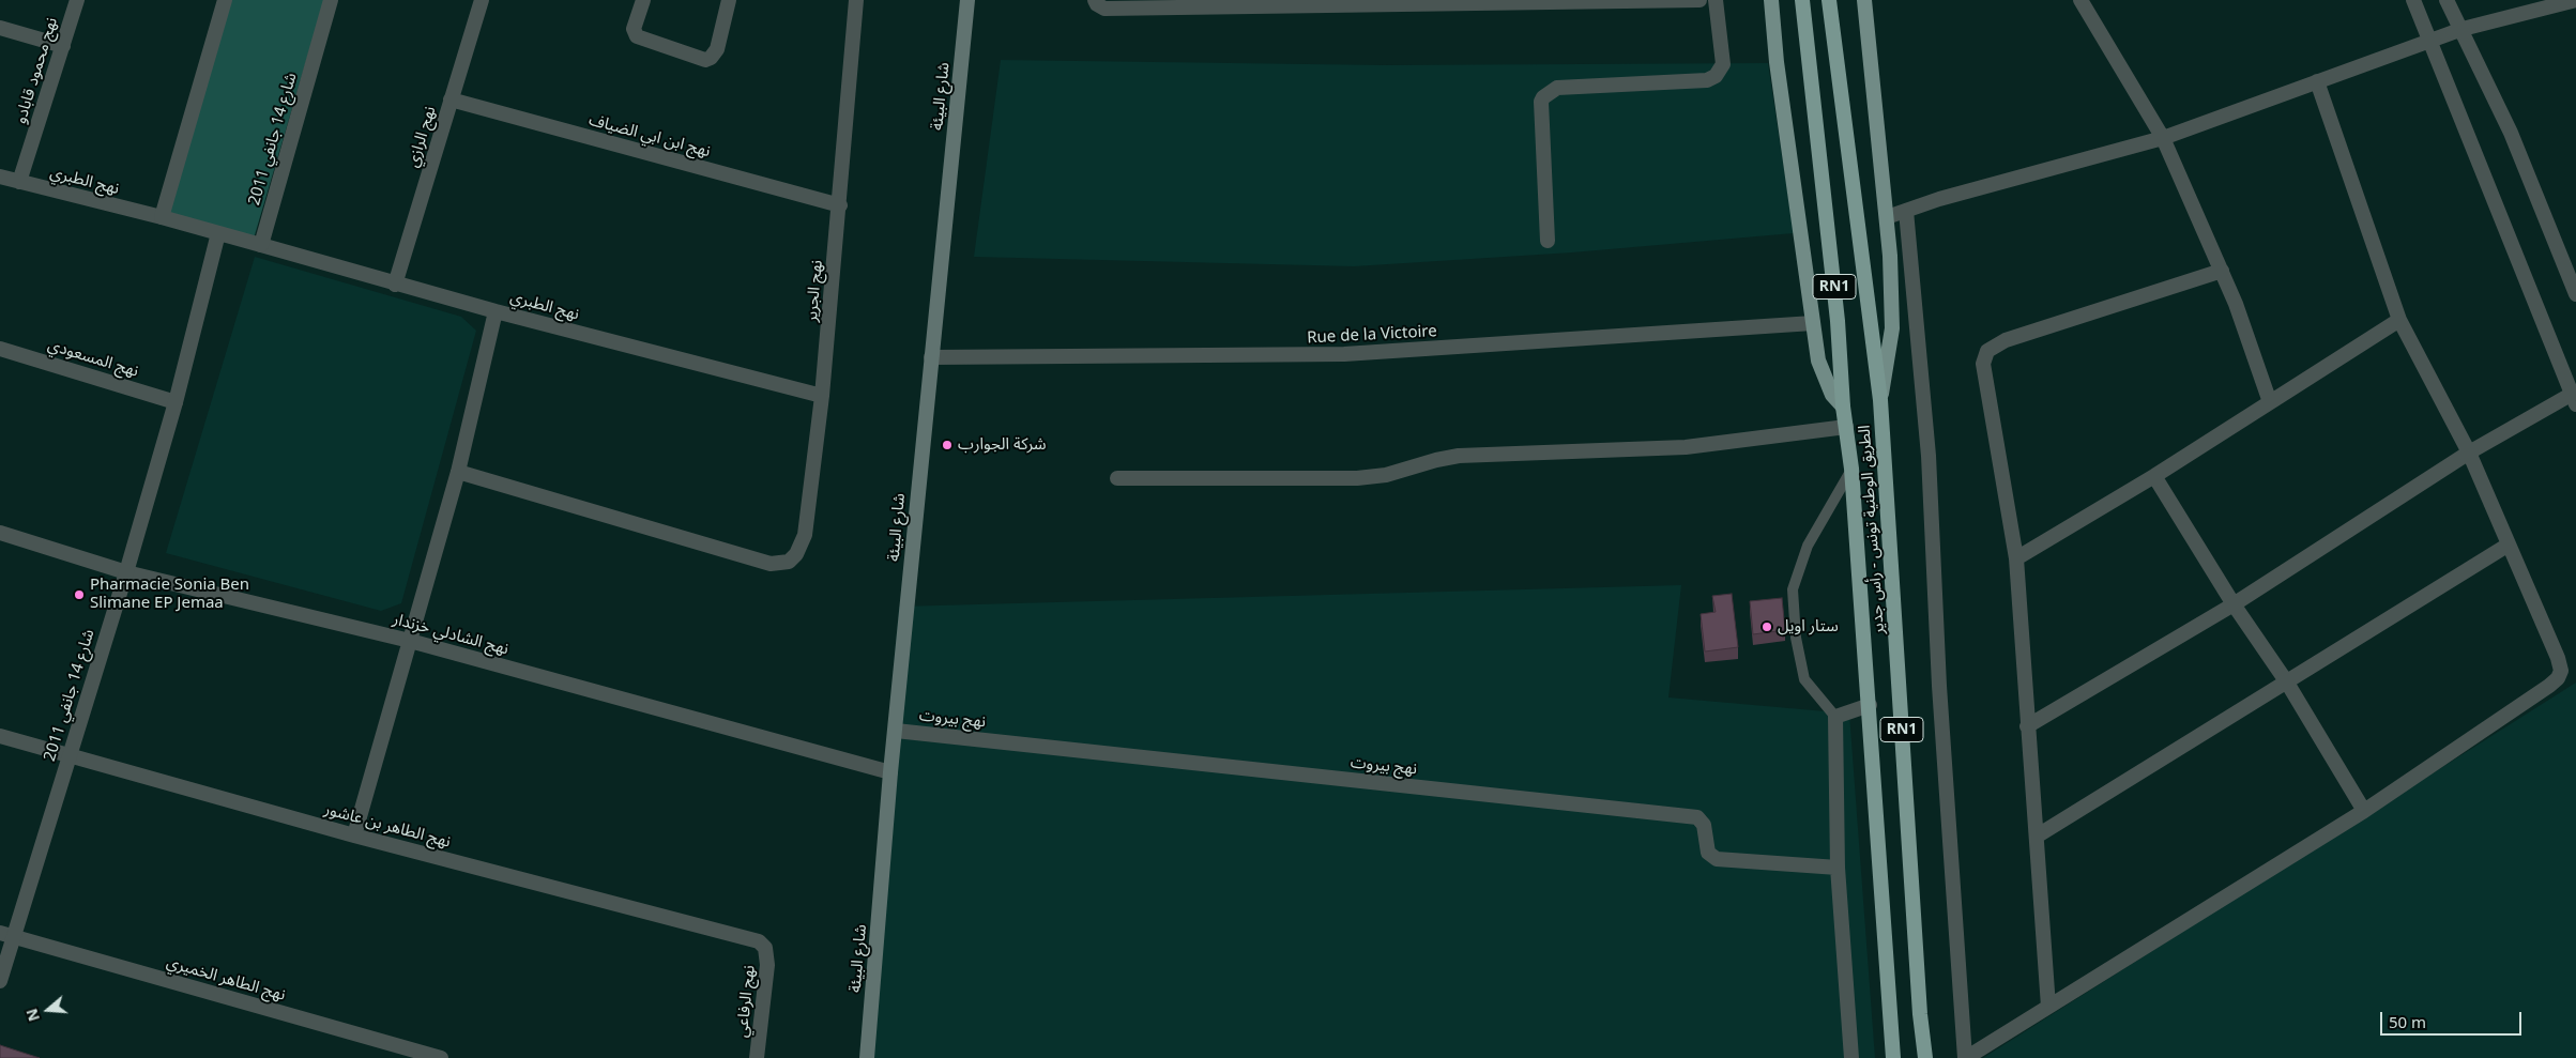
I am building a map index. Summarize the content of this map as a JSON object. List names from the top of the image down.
{
  "streets": {
    "highway": ["RN1", "الطريق الوطنية تونس - رأس جدير"],
    "main road": ["شارع البيئة"],
    "street": [
      "نهج محمود قابادو",
      "نهج ابن ابي الضياف",
      "نهج الرازي",
      "شارع 14 جانفي 2011",
      "نهج الطبري",
      "نهج الجرير",
      "Rue de la Victoire",
      "نهج المسعودي",
      "نهج الشادلي خزندار",
      "نهج بيروت",
      "نهج الطاهر بن عاشور",
      "نهج الطاهر الخميري",
      "نهج الرفاعي"
    ]
  },
  "crossings": [
    ["نهج محمود قابادو", "نهج الطبري"],
    ["شارع البيئة", "Rue de la Victoire"],
    ["شارع البيئة", "نهج الشادلي خزندار"],
    ["شارع البيئة", "نهج بيروت"],
    ["نهج ابن ابي الضياف", "نهج الرازي"],
    ["نهج ابن ابي الضياف", "نهج الجرير"],
    ["نهج الرازي", "نهج الطبري"],
    ["شارع 14 جانفي 2011", "نهج الطبري"],
    ["شارع 14 جانفي 2011", "نهج المسعودي"],
    ["شارع 14 جانفي 2011", "نهج الشادلي خزندار"],
    ["شارع 14 جانفي 2011", "نهج الطاهر بن عاشور"],
    ["شارع 14 جانفي 2011", "نهج الطاهر الخميري"],
    ["نهج الطبري", "نهج الجرير"],
    ["نهج الطاهر بن عاشور", "نهج الرفاعي"]
  ],
  "places": ["شركة الجوارب", "Pharmacie Sonia Ben Slimane EP Jemaa", "ستار اويل"],
  "scale_bar": "50 m",
  "north": "left"
}
